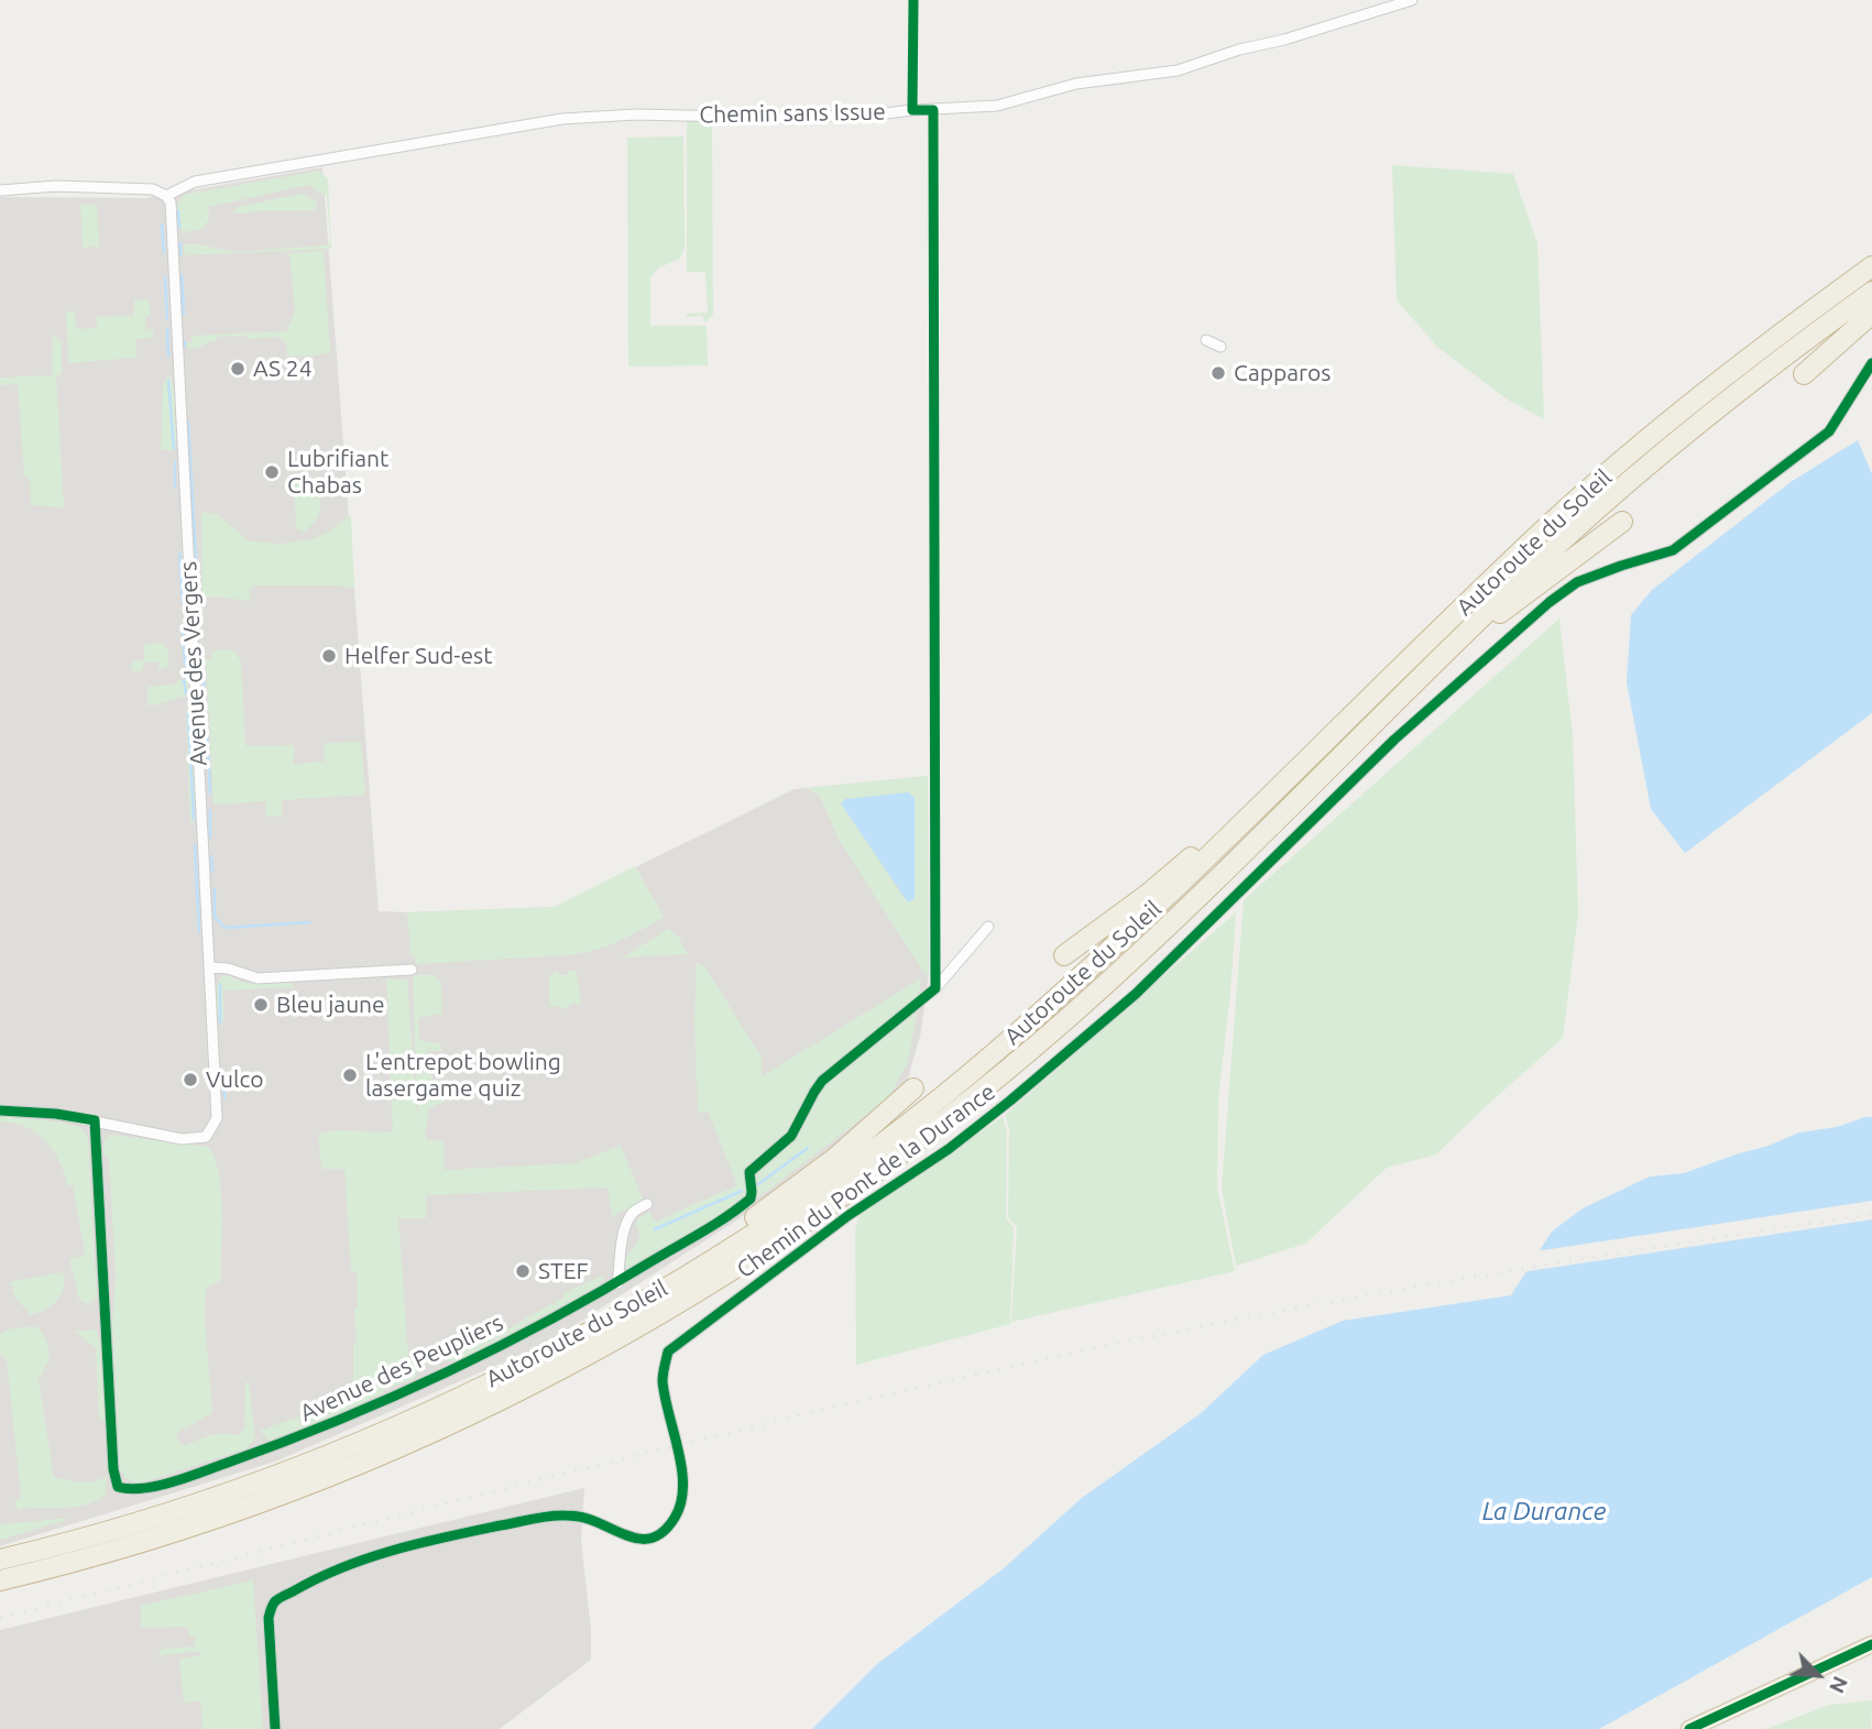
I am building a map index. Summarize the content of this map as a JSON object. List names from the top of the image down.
{
  "streets": {
    "highway": ["Autoroute du Soleil"],
    "street": [
      "Chemin sans Issue",
      "Avenue des Vergers",
      "Chemin du Pont de la Durance",
      "Avenue des Peupliers"
    ]
  },
  "crossings": [
    ["Chemin sans Issue", "Avenue des Vergers"],
    ["Avenue des Vergers", "Avenue des Peupliers"]
  ],
  "water": ["La Durance"],
  "places": [
    "AS 24",
    "Capparos",
    "Lubrifiant Chabas",
    "Helfer Sud-est",
    "Bleu jaune",
    "L'entrepot bowling lasergame quiz",
    "Vulco",
    "STEF"
  ],
  "north": "bottom right"
}
